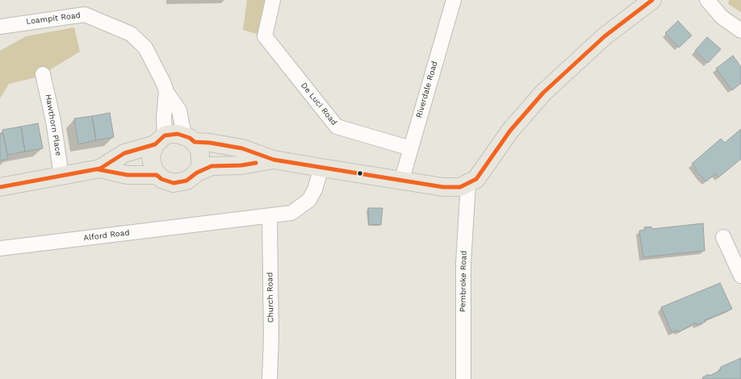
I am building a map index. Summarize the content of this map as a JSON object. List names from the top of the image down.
{
  "streets": {
    "street": [
      "Loampit Road",
      "Riverdale Road",
      "De Luci Road",
      "Hawthorn Place",
      "Alford Road",
      "Pembroke Road",
      "Church Road"
    ]
  },
  "crossings": [
    ["Riverdale Road", "De Luci Road"],
    ["Alford Road", "Church Road"]
  ]
}
